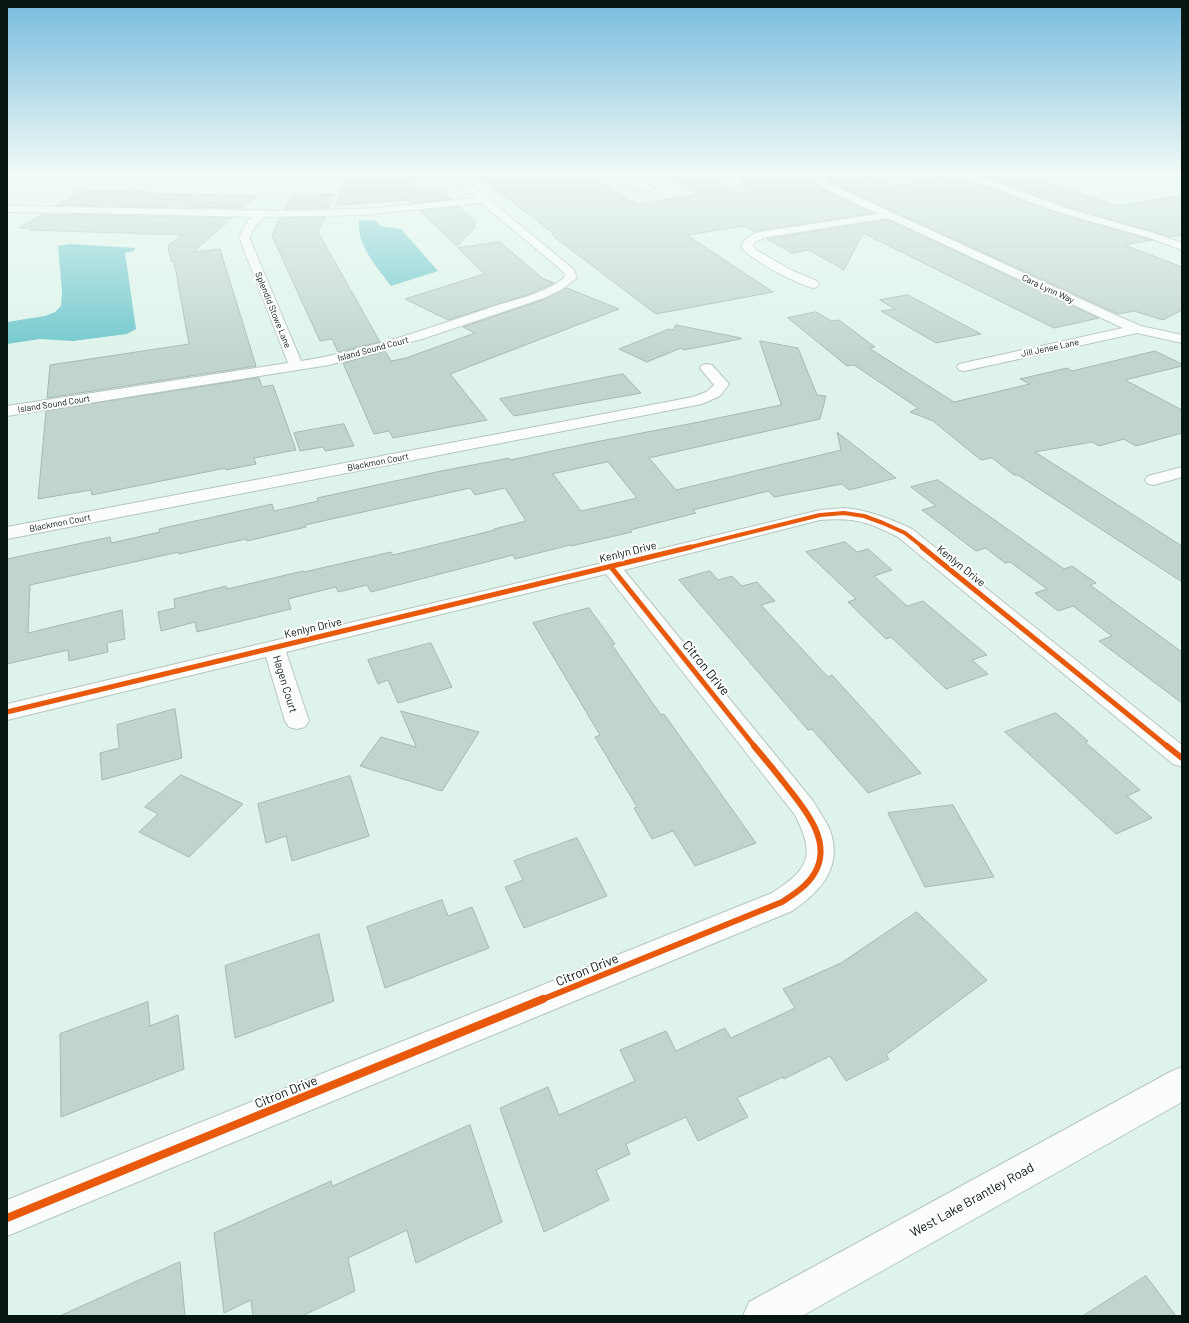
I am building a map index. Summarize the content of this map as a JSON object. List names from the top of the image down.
{
  "streets": {
    "street": [
      "Cara Lynn Way",
      "Splendid Stowe Lane",
      "Jill Jenee Lane",
      "Island Sound Court",
      "Blackmon Court",
      "Kenlyn Drive",
      "Citron Drive",
      "Hagen Court",
      "West Lake Brantley Road"
    ]
  },
  "crossings": [
    ["Cara Lynn Way", "Jill Jenee Lane"],
    ["Splendid Stowe Lane", "Island Sound Court"],
    ["Kenlyn Drive", "Citron Drive"],
    ["Kenlyn Drive", "Hagen Court"]
  ]
}
